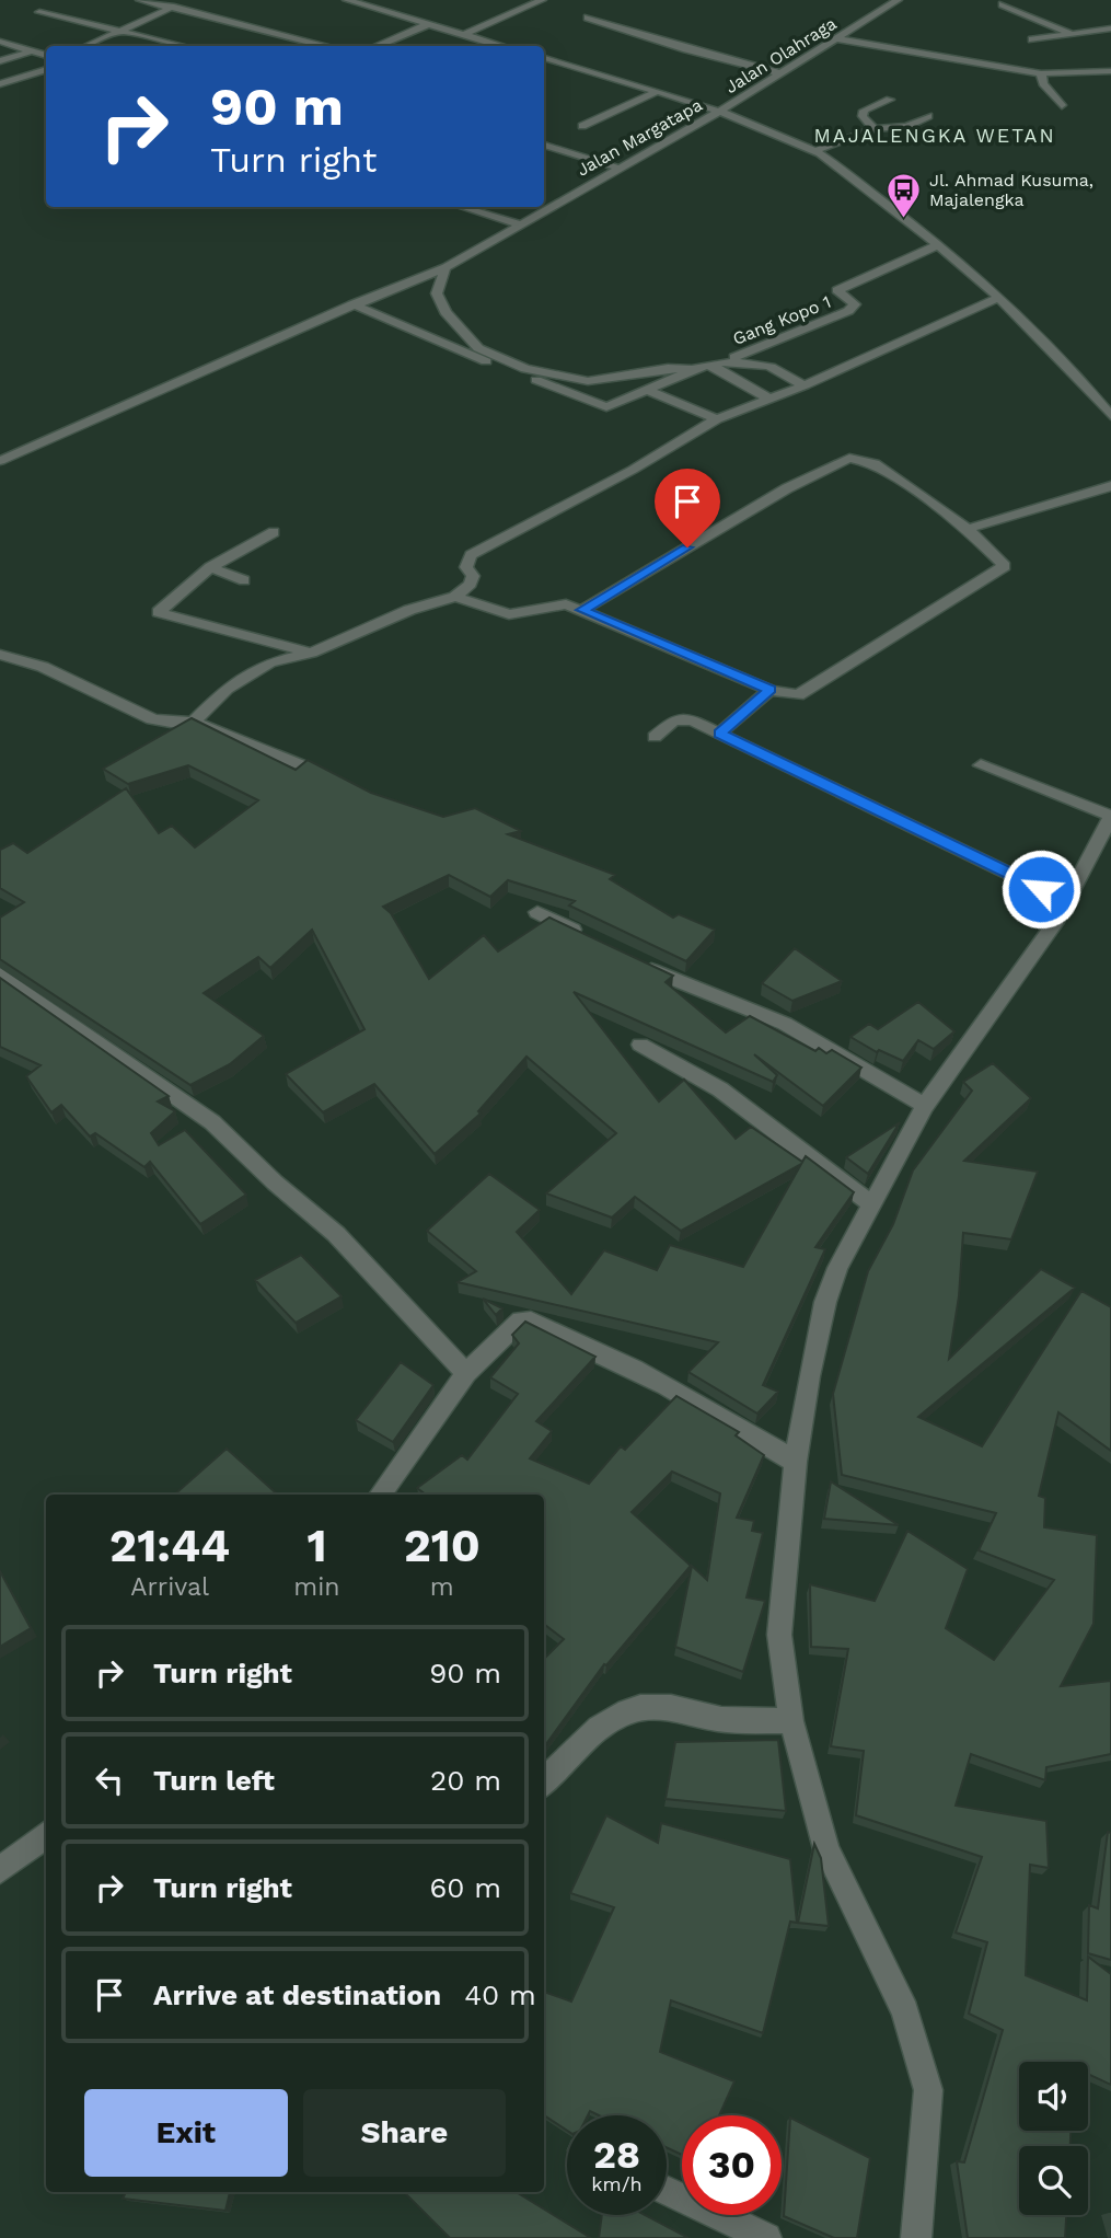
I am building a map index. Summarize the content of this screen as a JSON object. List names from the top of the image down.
{
  "streets": {
    "street": ["Jalan Olahraga", "Jalan Margatapa", "Gang Kopo 1"]
  },
  "crossings": [
    ["Jalan Olahraga", "Jalan Margatapa"]
  ],
  "districts": ["MAJALENGKA WETAN"],
  "places": {
    "bus stop": ["Jl. Ahmad Kusuma, Majalengka"]
  },
  "page": {
    "turn": ["90 m", "Turn right"],
    "eta": [
      "21:44",
      "Arrival",
      "1",
      "min",
      "210",
      "m"
    ],
    "list": [
      {
        "name": "Turn right",
        "value": "90 m"
      },
      {
        "name": "Turn left",
        "value": "20 m"
      },
      {
        "name": "Turn right",
        "value": "60 m"
      },
      {
        "name": "Arrive at destination",
        "value": "40 m"
      }
    ],
    "buttons": ["Exit", "Share"],
    "speed": "28 km/h",
    "limit": "30"
  }
}
